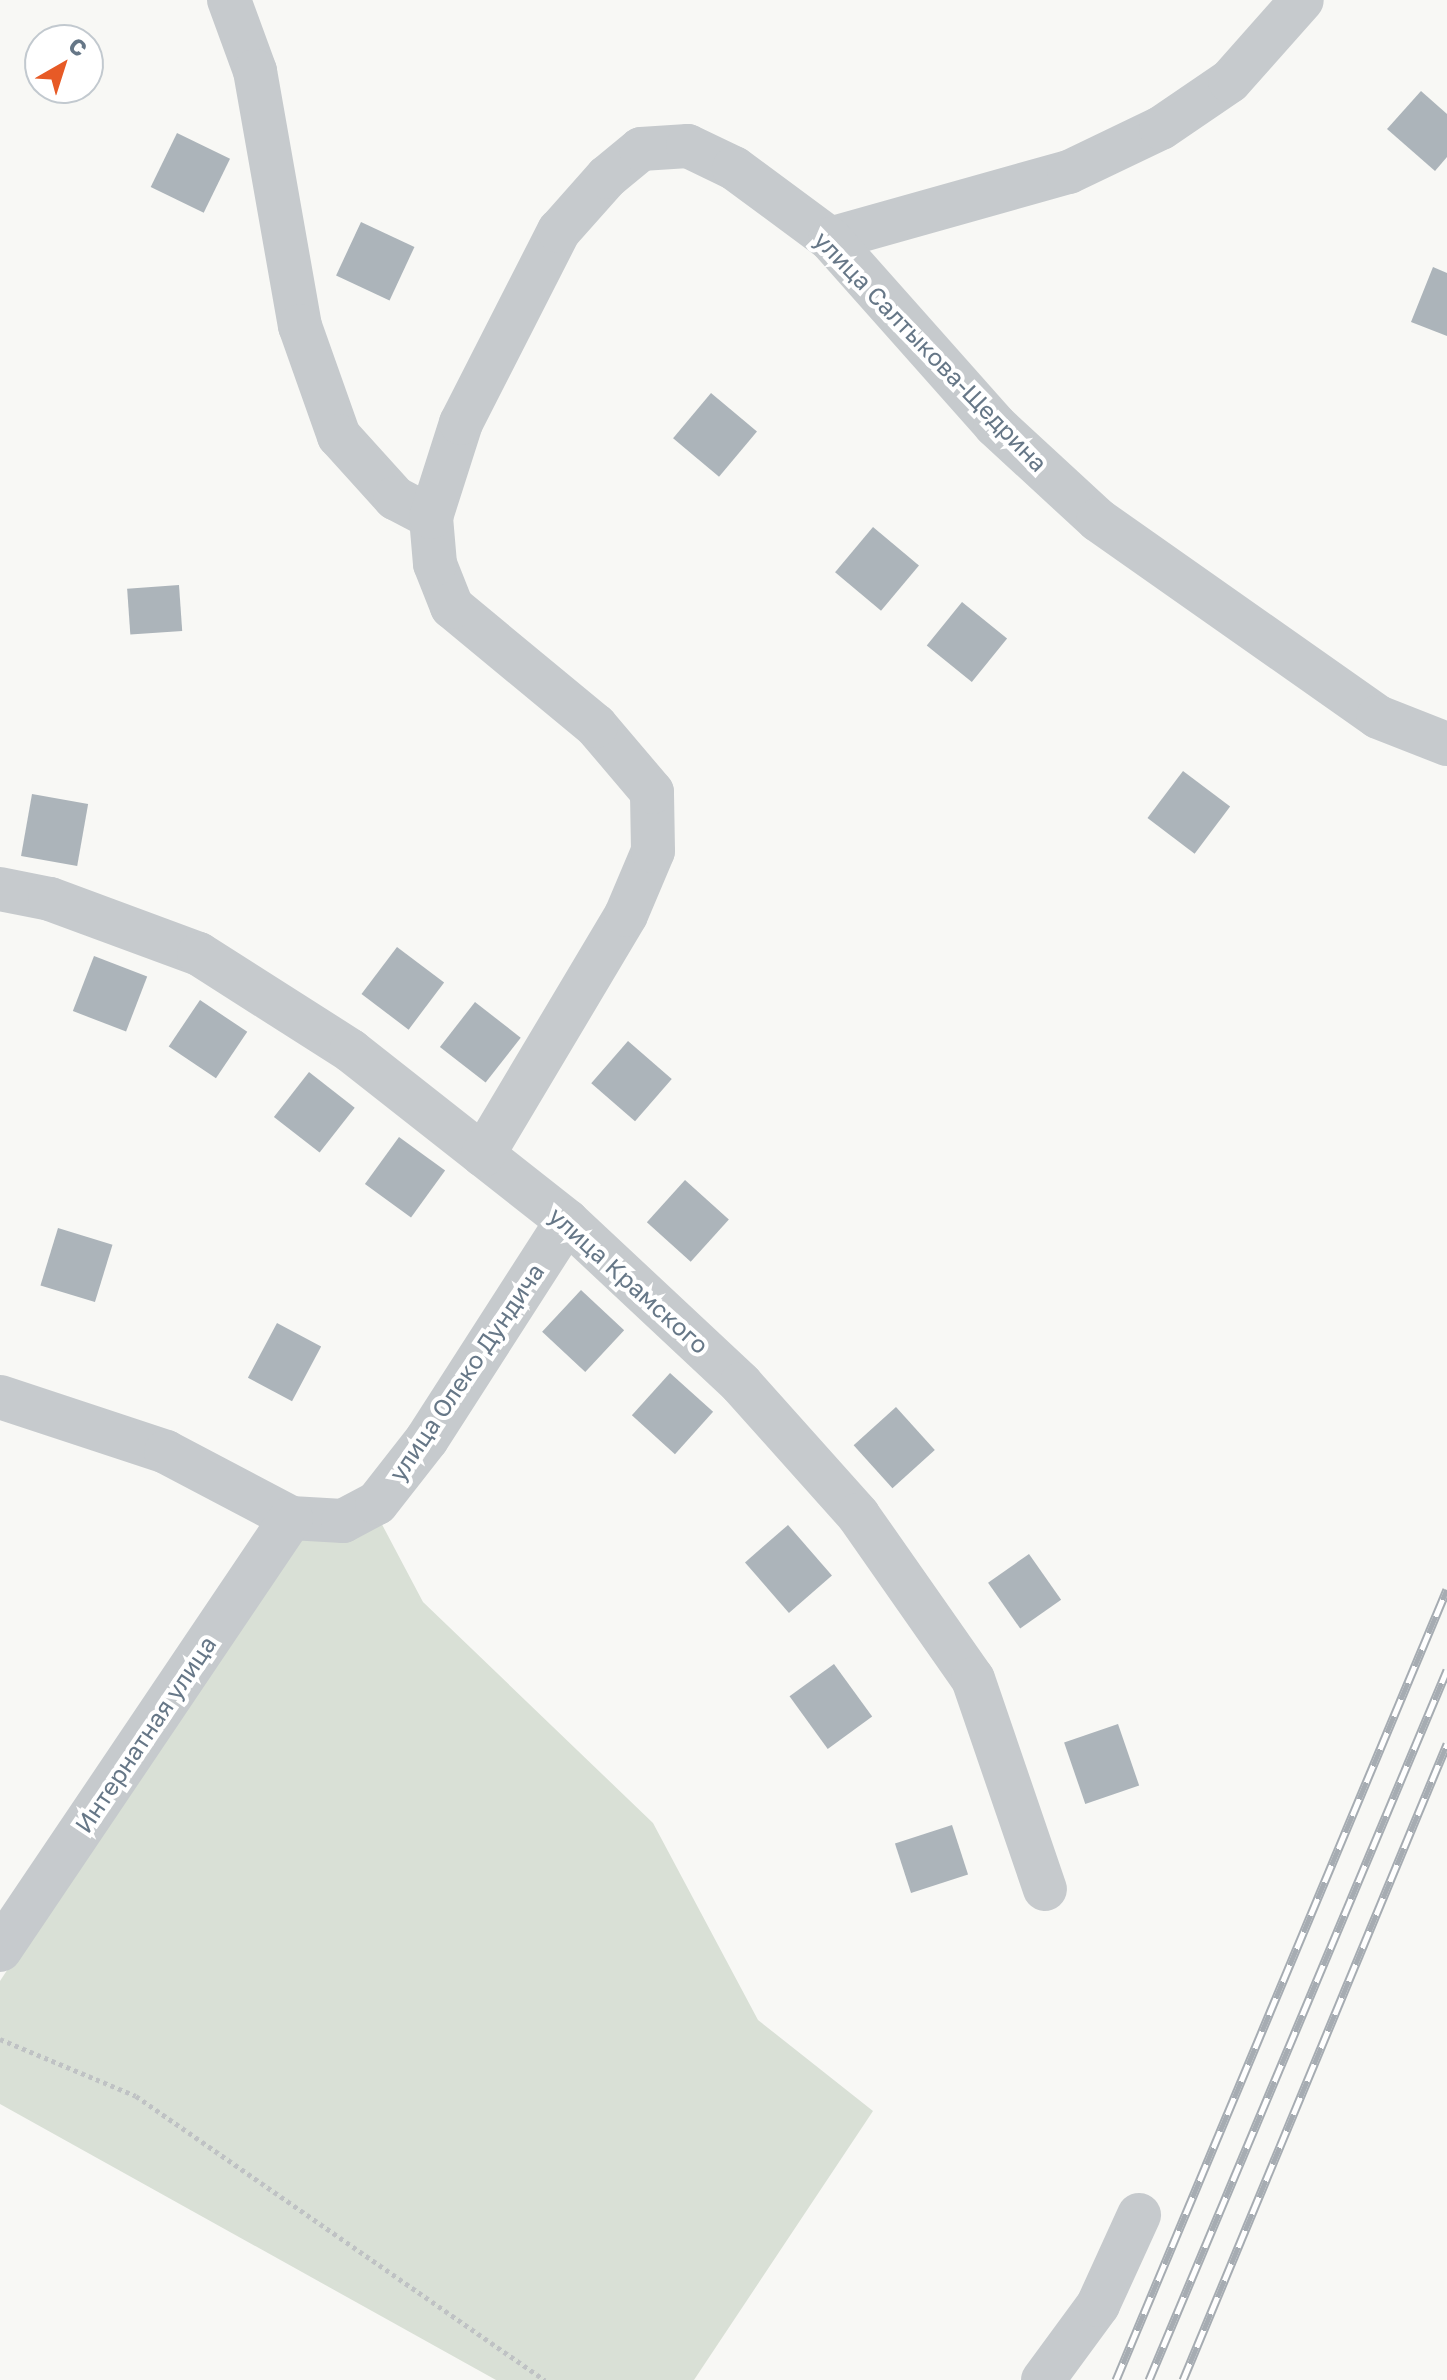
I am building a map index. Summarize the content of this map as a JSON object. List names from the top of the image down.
{
  "streets": {
    "street": [
      "улица Салтыкова-Щедрина",
      "улица Крамского",
      "улица Олеко Дундича",
      "Интернатная улица"
    ]
  },
  "crossings": [
    ["улица Салтыкова-Щедрина", "улица Крамского"],
    ["улица Крамского", "улица Олеко Дундича"],
    ["улица Олеко Дундича", "Интернатная улица"]
  ],
  "north": "top right"
}
